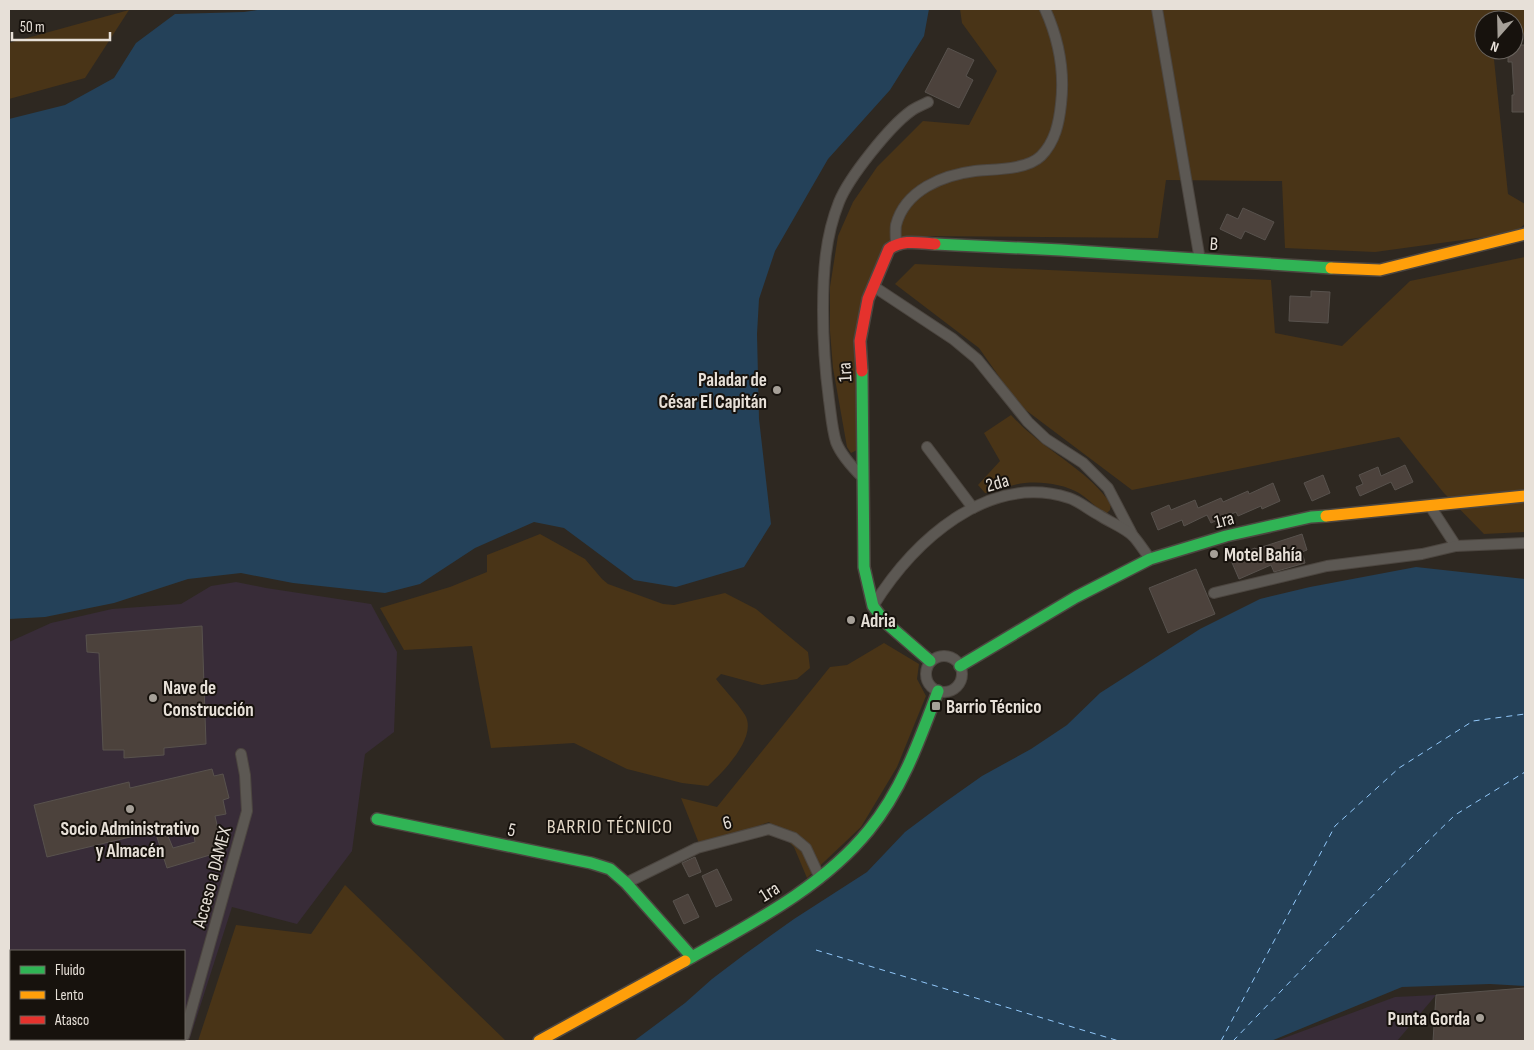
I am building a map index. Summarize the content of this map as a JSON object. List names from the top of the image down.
{
  "streets": {
    "street": [
      "B",
      "1ra",
      "2da",
      "6",
      "5",
      "Acceso a DAMEX"
    ]
  },
  "crossings": [
    ["B", "1ra"],
    ["1ra", "2da"],
    ["1ra", "6"],
    ["1ra", "5"],
    ["6", "5"]
  ],
  "districts": ["BARRIO TÉCNICO"],
  "places": {
    "other": [
      "Paladar de César El Capitán",
      "Motel Bahía",
      "Adria",
      "Nave de Construcción",
      "Socio Administrativo y Almacén",
      "Punta Gorda"
    ],
    "transit": ["Barrio Técnico"]
  },
  "legend": ["Fluido", "Lento", "Atasco"],
  "scale_bar": "50 m",
  "north": "bottom"
}
